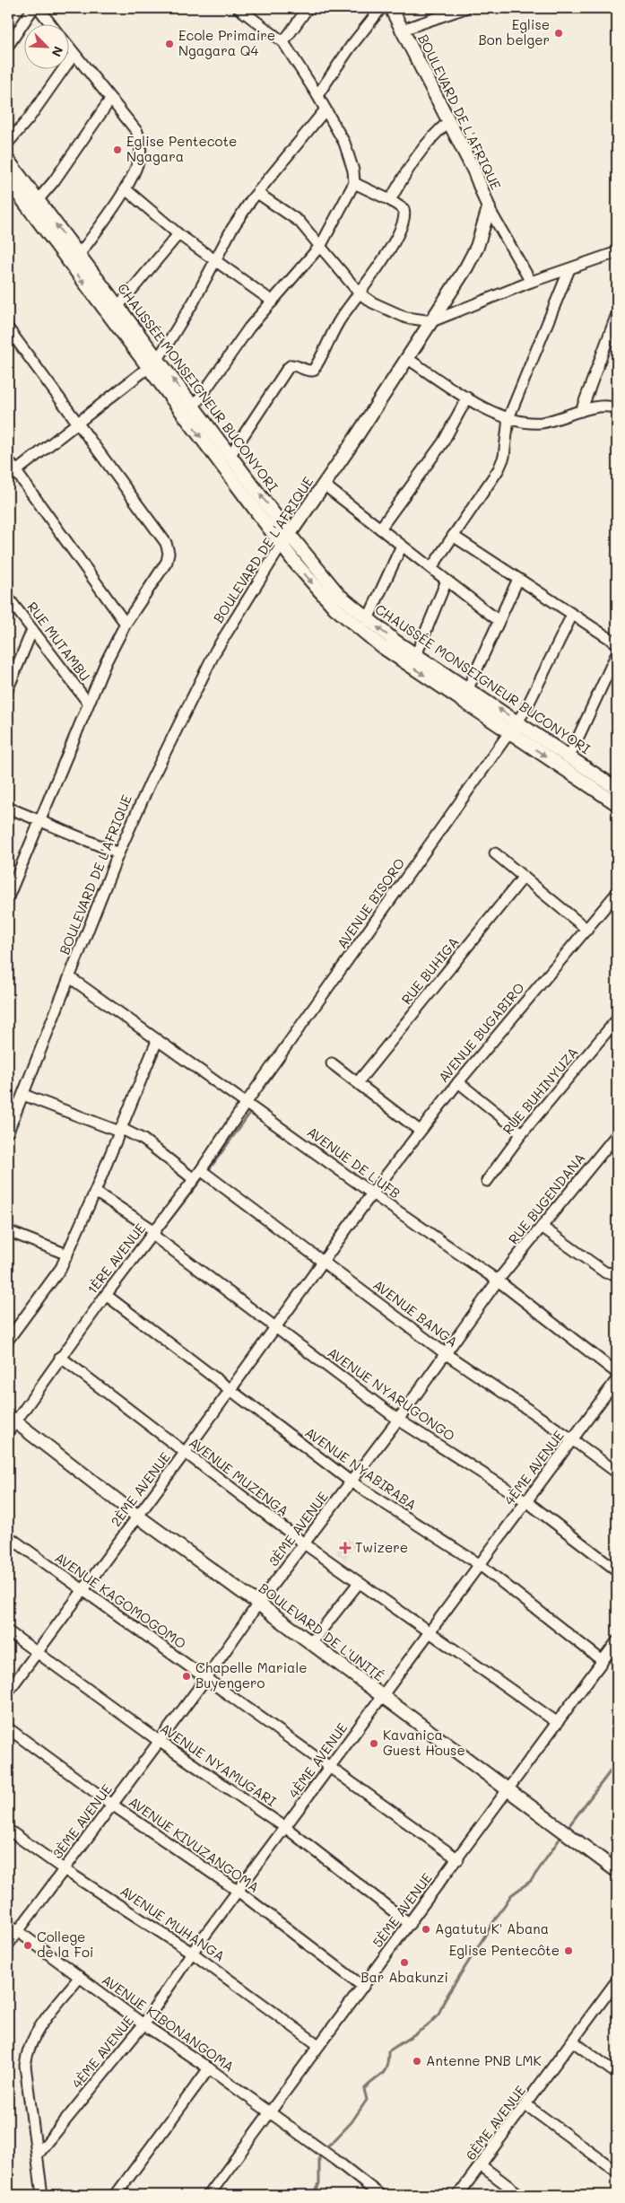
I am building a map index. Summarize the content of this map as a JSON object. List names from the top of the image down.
{
  "streets": {
    "street": [
      "BOULEVARD DE L'AFRIQUE",
      "CHAUSSÉE MONSEIGNEUR BUCONYORI",
      "RUE MUTAMBU",
      "AVENUE BISORO",
      "RUE BUHIGA",
      "AVENUE BUGABIRO",
      "RUE BUHINYUZA",
      "AVENUE DE L'UFB",
      "RUE BUGENDANA",
      "1ÈRE AVENUE",
      "AVENUE BANGA",
      "AVENUE NYARUGONGO",
      "4ÈME AVENUE",
      "AVENUE NYABIRABA",
      "AVENUE MUZENGA",
      "2ÈME AVENUE",
      "3ÈME AVENUE",
      "AVENUE KAGOMOGOMO",
      "BOULEVARD DE L'UNITÉ",
      "AVENUE NYAMUGARI",
      "AVENUE KIVUZANGOMA",
      "5ÈME AVENUE",
      "AVENUE MUHANGA",
      "AVENUE KIBONANGOMA",
      "6ÈME AVENUE"
    ]
  },
  "crossings": [
    ["BOULEVARD DE L'AFRIQUE", "CHAUSSÉE MONSEIGNEUR BUCONYORI"],
    ["BOULEVARD DE L'AFRIQUE", "AVENUE DE L'UFB"],
    ["CHAUSSÉE MONSEIGNEUR BUCONYORI", "AVENUE BISORO"],
    ["AVENUE BISORO", "AVENUE DE L'UFB"],
    ["AVENUE BISORO", "1ÈRE AVENUE"],
    ["AVENUE BUGABIRO", "AVENUE DE L'UFB"],
    ["AVENUE BUGABIRO", "2ÈME AVENUE"],
    ["AVENUE DE L'UFB", "RUE BUGENDANA"],
    ["AVENUE DE L'UFB", "1ÈRE AVENUE"],
    ["AVENUE DE L'UFB", "2ÈME AVENUE"],
    ["AVENUE DE L'UFB", "3ÈME AVENUE"],
    ["RUE BUGENDANA", "3ÈME AVENUE"],
    ["1ÈRE AVENUE", "AVENUE BANGA"],
    ["1ÈRE AVENUE", "AVENUE NYARUGONGO"],
    ["1ÈRE AVENUE", "AVENUE NYABIRABA"],
    ["1ÈRE AVENUE", "AVENUE MUZENGA"],
    ["1ÈRE AVENUE", "BOULEVARD DE L'UNITÉ"],
    ["AVENUE BANGA", "4ÈME AVENUE"],
    ["AVENUE BANGA", "2ÈME AVENUE"],
    ["AVENUE BANGA", "3ÈME AVENUE"],
    ["AVENUE NYARUGONGO", "4ÈME AVENUE"],
    ["AVENUE NYARUGONGO", "2ÈME AVENUE"],
    ["AVENUE NYARUGONGO", "3ÈME AVENUE"],
    ["4ÈME AVENUE", "AVENUE NYABIRABA"],
    ["4ÈME AVENUE", "AVENUE MUZENGA"],
    ["4ÈME AVENUE", "AVENUE KAGOMOGOMO"],
    ["4ÈME AVENUE", "BOULEVARD DE L'UNITÉ"],
    ["4ÈME AVENUE", "AVENUE NYAMUGARI"],
    ["4ÈME AVENUE", "AVENUE KIVUZANGOMA"],
    ["4ÈME AVENUE", "AVENUE MUHANGA"],
    ["4ÈME AVENUE", "AVENUE KIBONANGOMA"],
    ["AVENUE NYABIRABA", "2ÈME AVENUE"],
    ["AVENUE NYABIRABA", "3ÈME AVENUE"],
    ["AVENUE NYABIRABA", "5ÈME AVENUE"],
    ["AVENUE MUZENGA", "2ÈME AVENUE"],
    ["AVENUE MUZENGA", "3ÈME AVENUE"],
    ["AVENUE MUZENGA", "5ÈME AVENUE"],
    ["2ÈME AVENUE", "AVENUE KAGOMOGOMO"],
    ["2ÈME AVENUE", "BOULEVARD DE L'UNITÉ"],
    ["2ÈME AVENUE", "AVENUE NYAMUGARI"],
    ["3ÈME AVENUE", "AVENUE KAGOMOGOMO"],
    ["3ÈME AVENUE", "BOULEVARD DE L'UNITÉ"],
    ["3ÈME AVENUE", "AVENUE NYAMUGARI"],
    ["3ÈME AVENUE", "AVENUE KIVUZANGOMA"],
    ["3ÈME AVENUE", "AVENUE MUHANGA"],
    ["3ÈME AVENUE", "AVENUE KIBONANGOMA"],
    ["AVENUE KAGOMOGOMO", "5ÈME AVENUE"],
    ["BOULEVARD DE L'UNITÉ", "5ÈME AVENUE"],
    ["AVENUE NYAMUGARI", "5ÈME AVENUE"],
    ["AVENUE KIVUZANGOMA", "5ÈME AVENUE"],
    ["5ÈME AVENUE", "AVENUE MUHANGA"],
    ["5ÈME AVENUE", "AVENUE KIBONANGOMA"]
  ],
  "places": {
    "other": [
      "Eglise Bon belger",
      "Ecole Primaire Ngagara Q4",
      "Eglise Pentecote Ngagara",
      "Chapelle Mariale Buyengero",
      "Kavanica Guest House",
      "Agatutu K' Abana",
      "College de la Foi",
      "Eglise Pentecôte",
      "Bar Abakunzi",
      "Antenne PNB LMK"
    ],
    "health": ["Twizere"]
  },
  "north": "bottom right"
}
